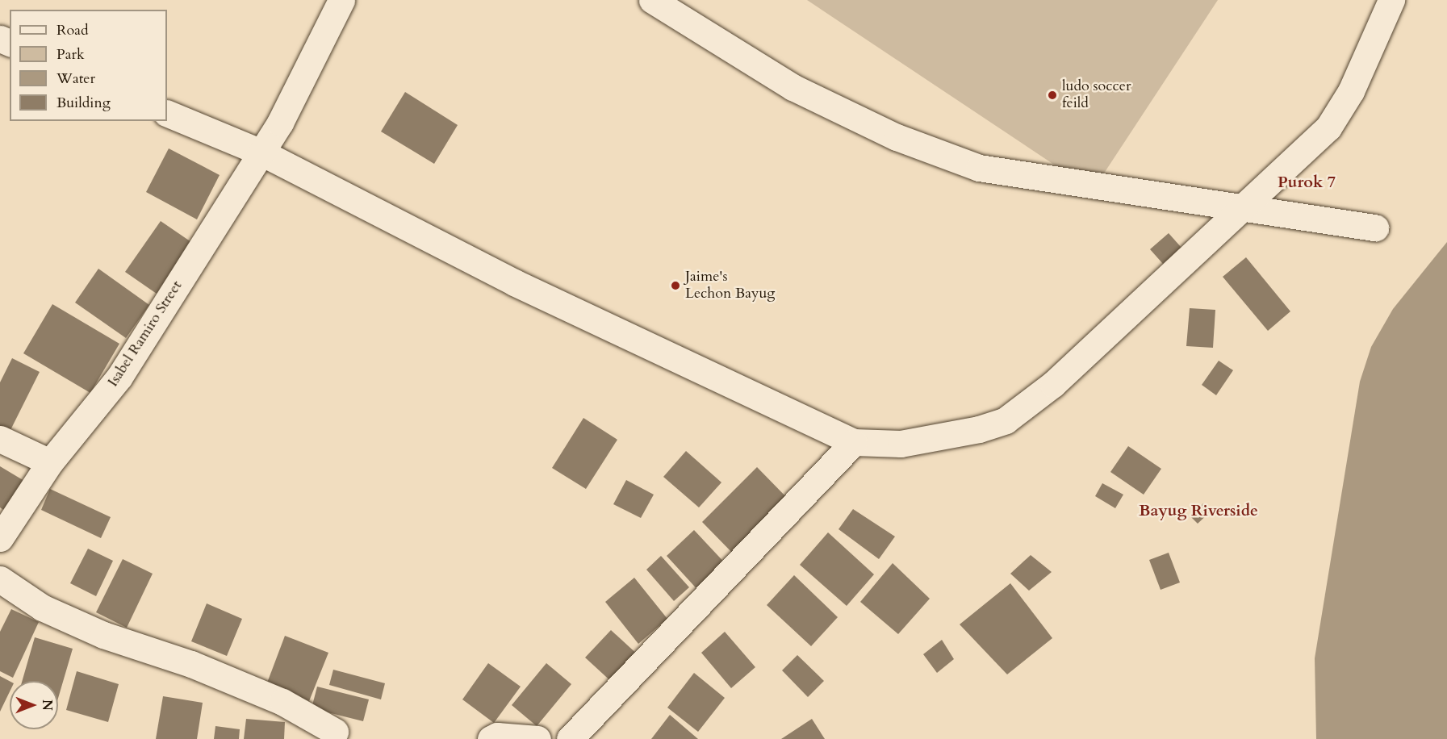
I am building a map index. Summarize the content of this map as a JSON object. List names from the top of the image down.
{
  "streets": {
    "street": ["Isabel Ramiro Street"]
  },
  "districts": ["Purok 7", "Bayug Riverside"],
  "places": ["ludo soccer feild", "Jaime's Lechon Bayug"],
  "legend": [
    "Road",
    "Park",
    "Water",
    "Building"
  ],
  "north": "right"
}
